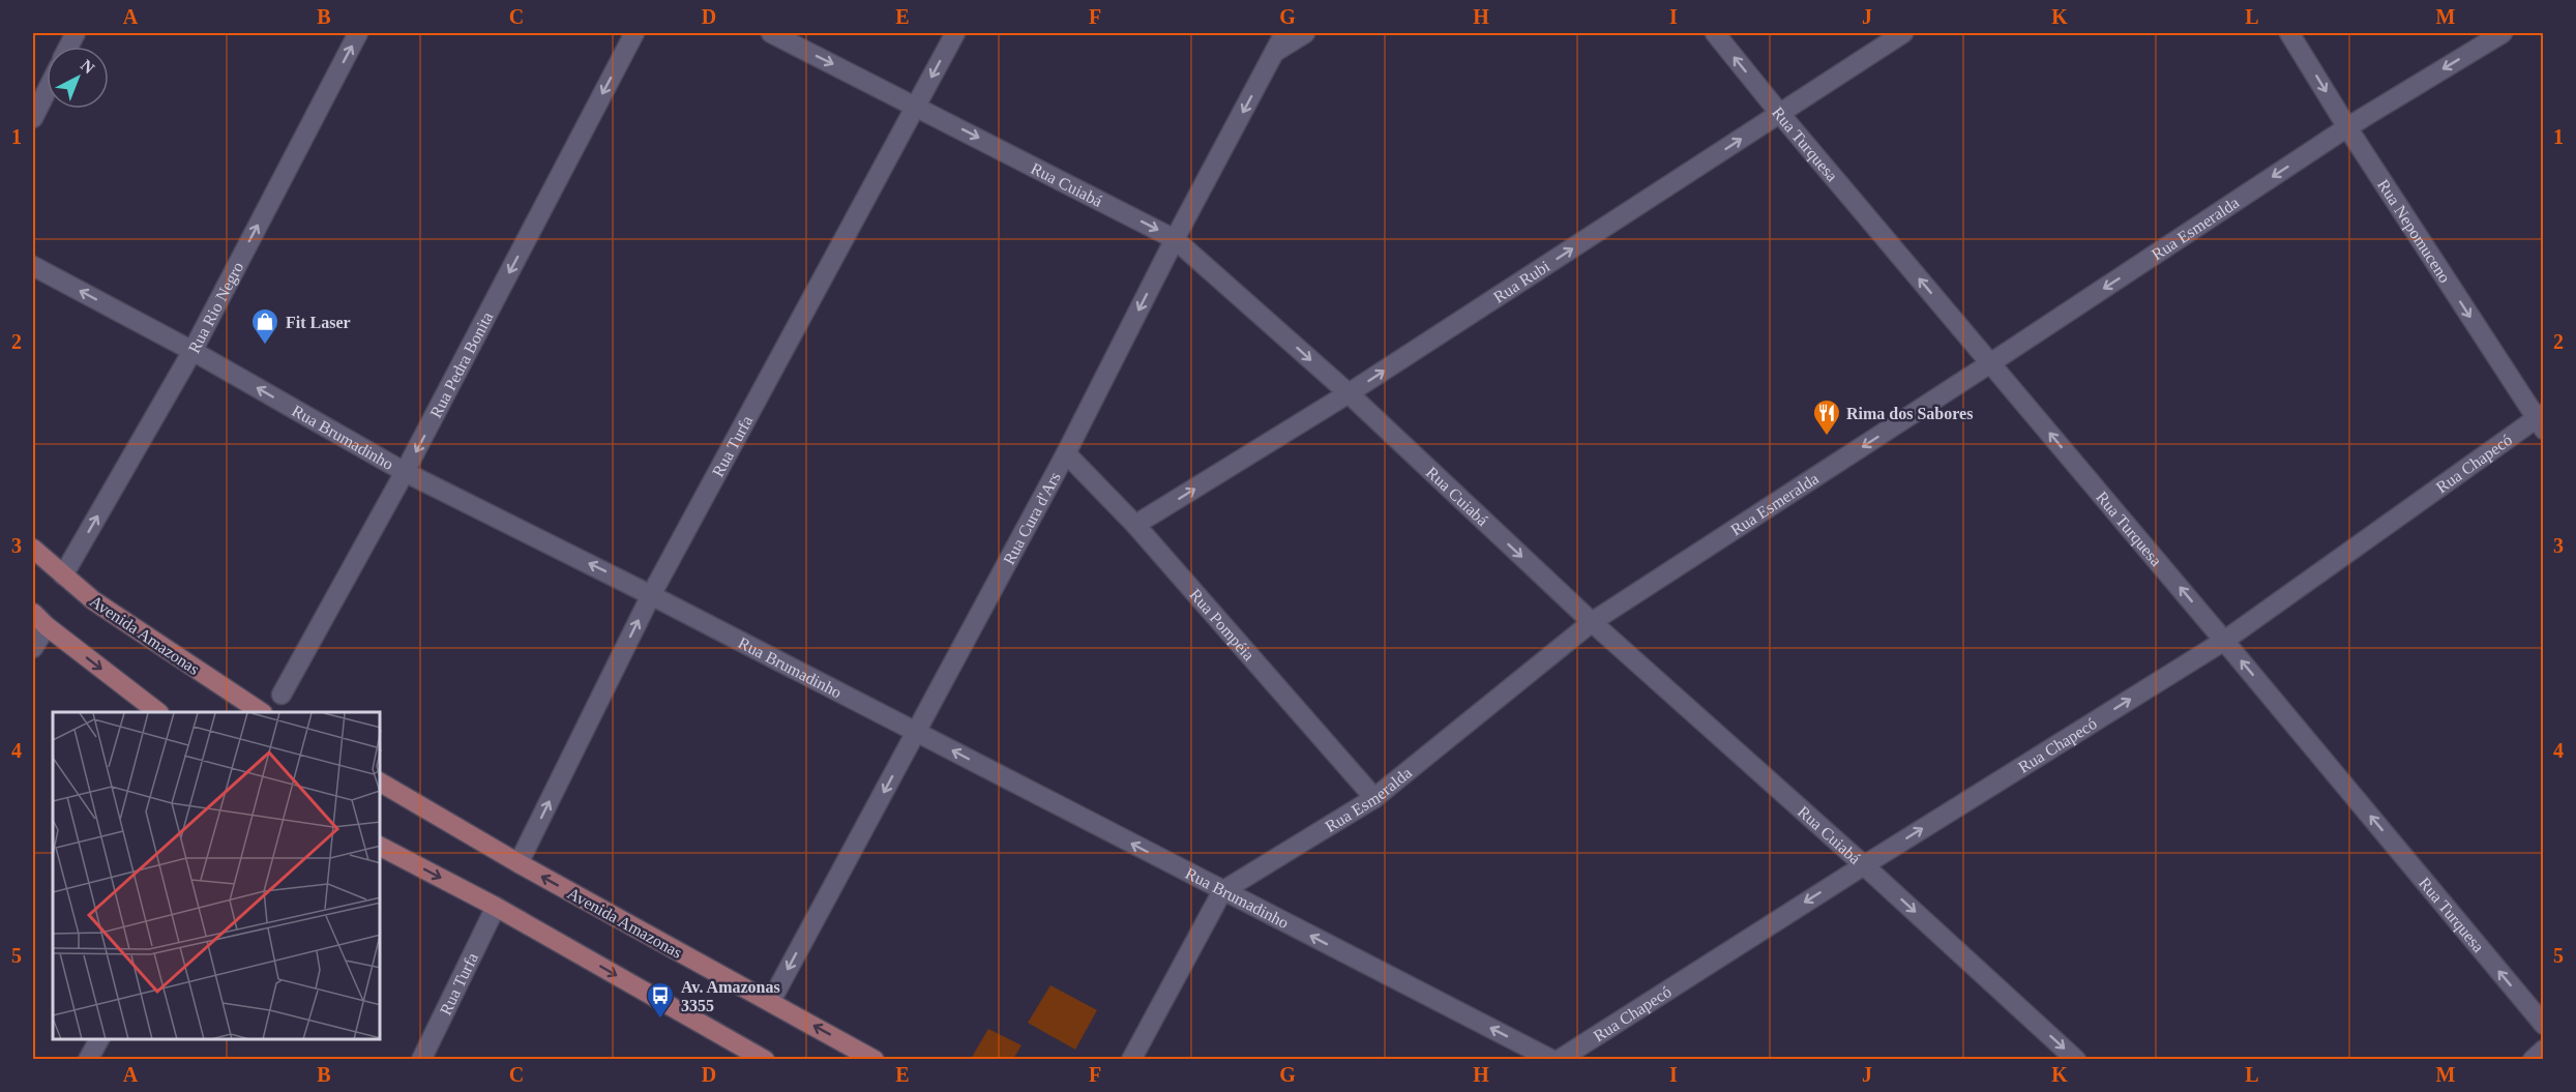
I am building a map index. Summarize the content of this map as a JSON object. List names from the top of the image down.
{
  "streets": {
    "main road": ["Avenida Amazonas"],
    "street": [
      "Rua Turquesa",
      "Rua Cuiabá",
      "Rua Esmeralda",
      "Rua Nepomuceno",
      "Rua Rubi",
      "Rua Rio Negro",
      "Rua Pedra Bonita",
      "Rua Brumadinho",
      "Rua Turfa",
      "Rua Chapecó",
      "Rua Cura d'Ars",
      "Rua Pompéia"
    ]
  },
  "crossings": [
    ["Rua Turquesa", "Rua Esmeralda"],
    ["Rua Turquesa", "Rua Rubi"],
    ["Rua Turquesa", "Rua Chapecó"],
    ["Rua Cuiabá", "Rua Esmeralda"],
    ["Rua Cuiabá", "Rua Rubi"],
    ["Rua Cuiabá", "Rua Turfa"],
    ["Rua Cuiabá", "Rua Chapecó"],
    ["Rua Cuiabá", "Rua Cura d'Ars"],
    ["Rua Esmeralda", "Rua Nepomuceno"],
    ["Rua Esmeralda", "Rua Brumadinho"],
    ["Rua Esmeralda", "Rua Pompéia"],
    ["Rua Nepomuceno", "Rua Chapecó"],
    ["Rua Rubi", "Rua Pompéia"],
    ["Rua Rio Negro", "Rua Brumadinho"],
    ["Rua Rio Negro", "Avenida Amazonas"],
    ["Rua Pedra Bonita", "Rua Brumadinho"],
    ["Rua Brumadinho", "Rua Turfa"],
    ["Rua Brumadinho", "Rua Cura d'Ars"],
    ["Rua Turfa", "Avenida Amazonas"],
    ["Rua Cura d'Ars", "Rua Pompéia"],
    ["Rua Cura d'Ars", "Avenida Amazonas"]
  ],
  "one_way": [
    "Rua Turquesa",
    "Rua Cuiabá",
    "Rua Esmeralda",
    "Rua Nepomuceno",
    "Rua Rubi",
    "Rua Rio Negro",
    "Rua Pedra Bonita",
    "Rua Brumadinho",
    "Rua Cura d'Ars"
  ],
  "places": {
    "shop": ["Fit Laser"],
    "restaurant": ["Rima dos Sabores"],
    "bus stop": ["Av. Amazonas 3355"]
  },
  "north": "top right",
  "grid": {
    "columns": [
      "A",
      "B",
      "C",
      "D",
      "E",
      "F",
      "G",
      "H",
      "I",
      "J",
      "K",
      "L",
      "M"
    ],
    "rows": [
      "1",
      "2",
      "3",
      "4",
      "5"
    ]
  }
}
